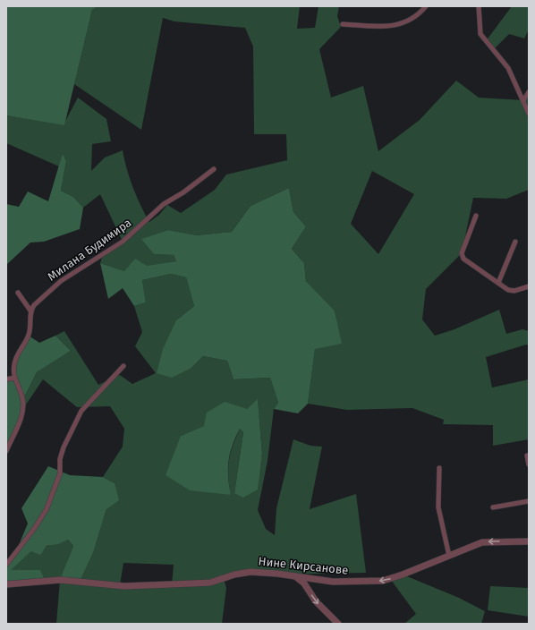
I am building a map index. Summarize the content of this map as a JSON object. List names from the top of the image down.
{
  "streets": {
    "street": ["Милана Будимира", "Нине Кирсанове"]
  },
  "one_way": ["Нине Кирсанове"]
}
